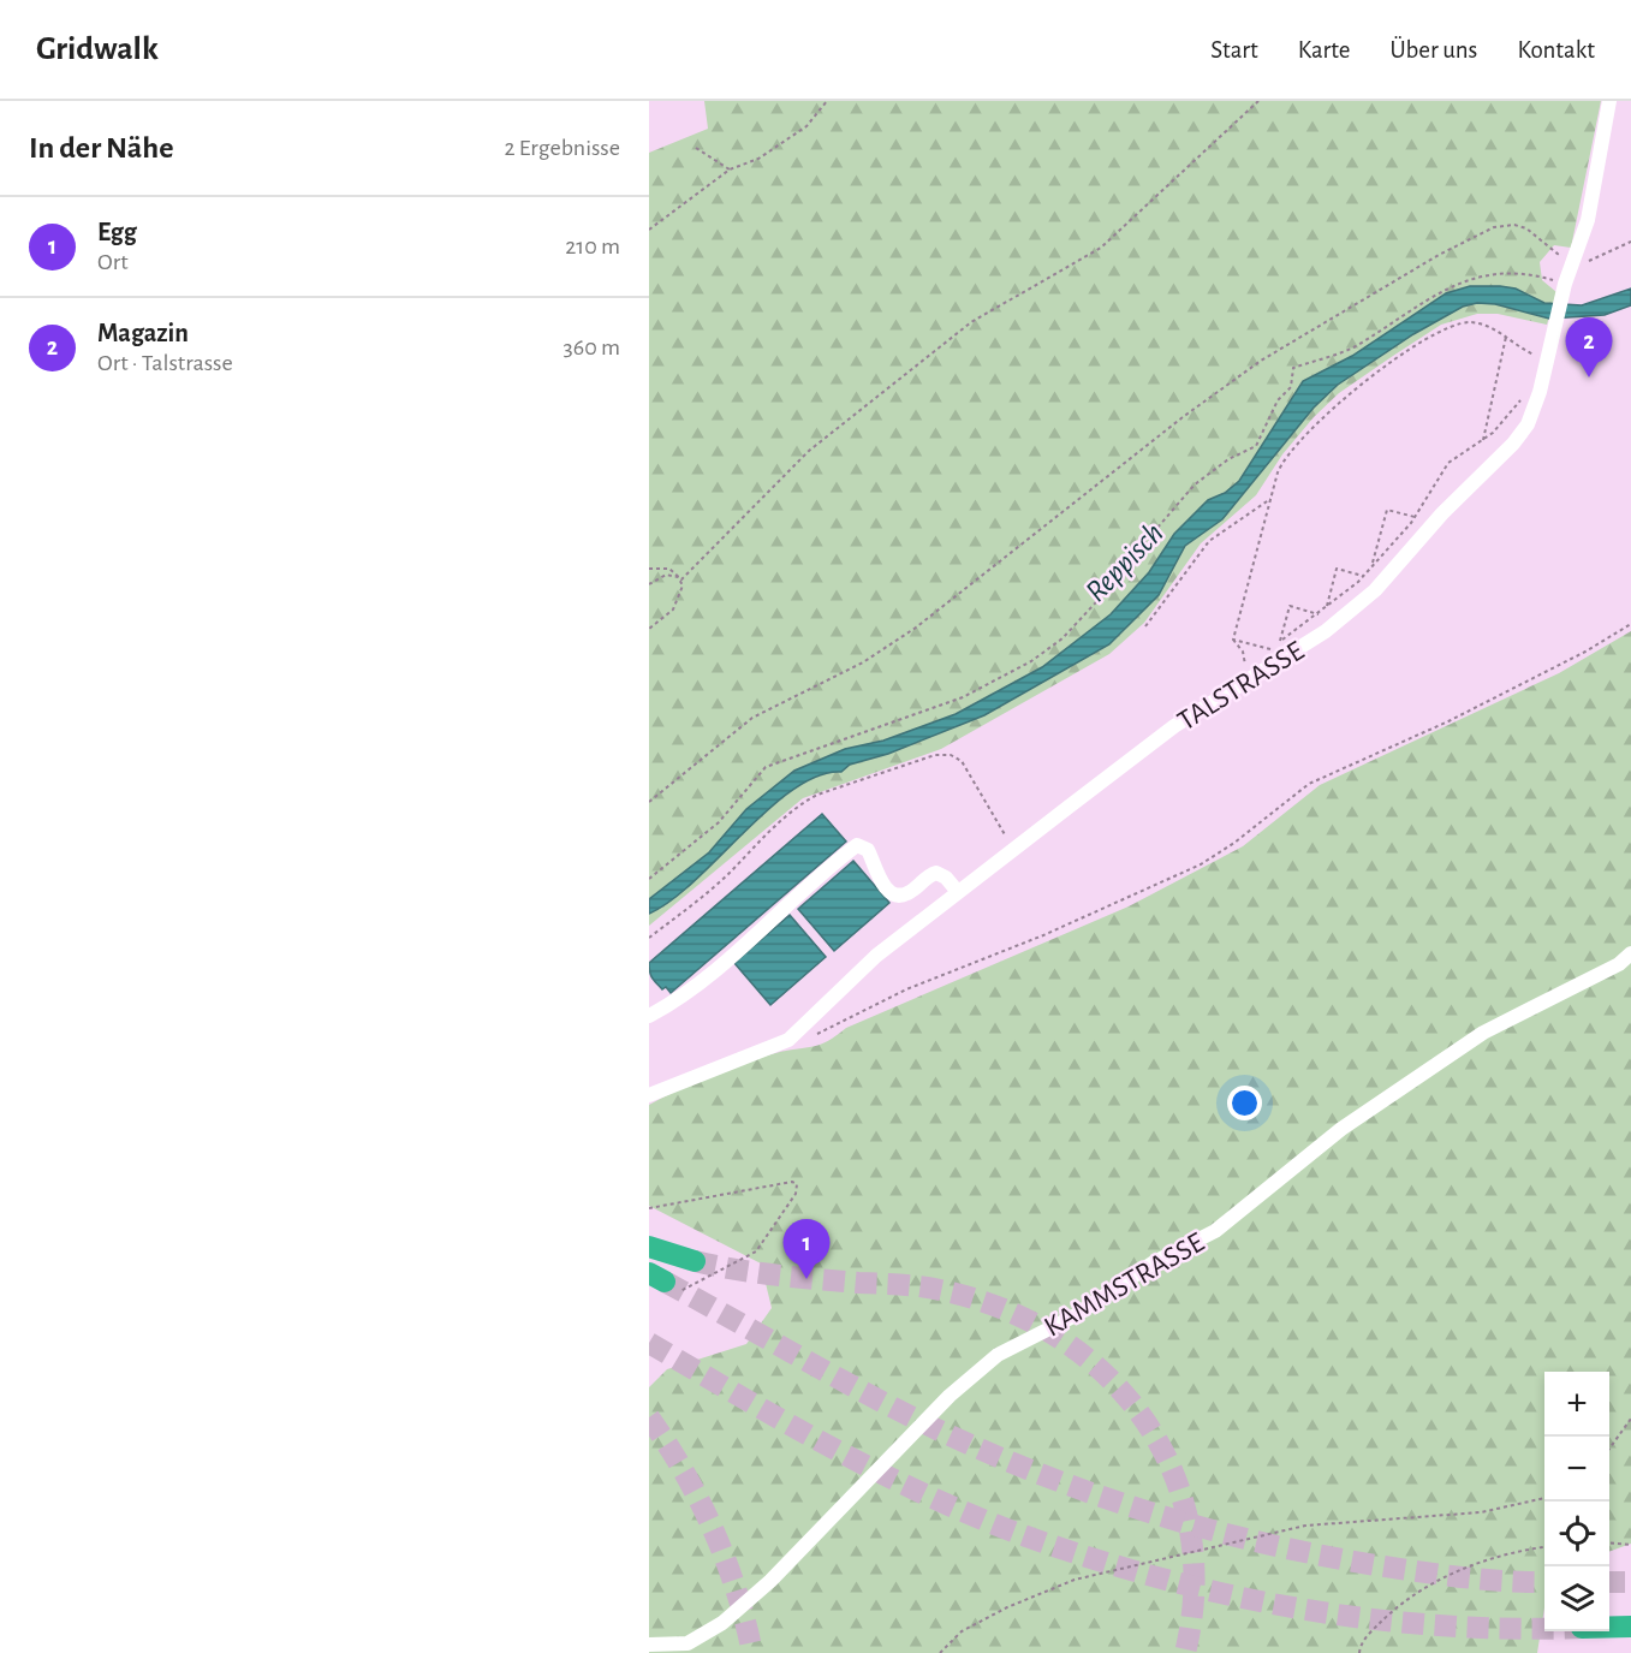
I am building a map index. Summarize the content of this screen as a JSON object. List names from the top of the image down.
{
  "streets": {
    "street": ["TALSTRASSE", "KAMMSTRASSE"]
  },
  "water": ["Reppisch"],
  "page": {
    "header": "Gridwalk",
    "nav": [
      "Start",
      "Karte",
      "Über uns",
      "Kontakt"
    ],
    "heading": ["In der Nähe", "2 Ergebnisse"],
    "list": [
      {
        "mark": "1",
        "name": "Egg",
        "note": "Ort",
        "value": "210 m"
      },
      {
        "mark": "2",
        "name": "Magazin",
        "note": "Ort · Talstrasse",
        "value": "360 m"
      }
    ],
    "pins": ["2", "1"],
    "map_buttons": ["+", "−"]
  }
}
